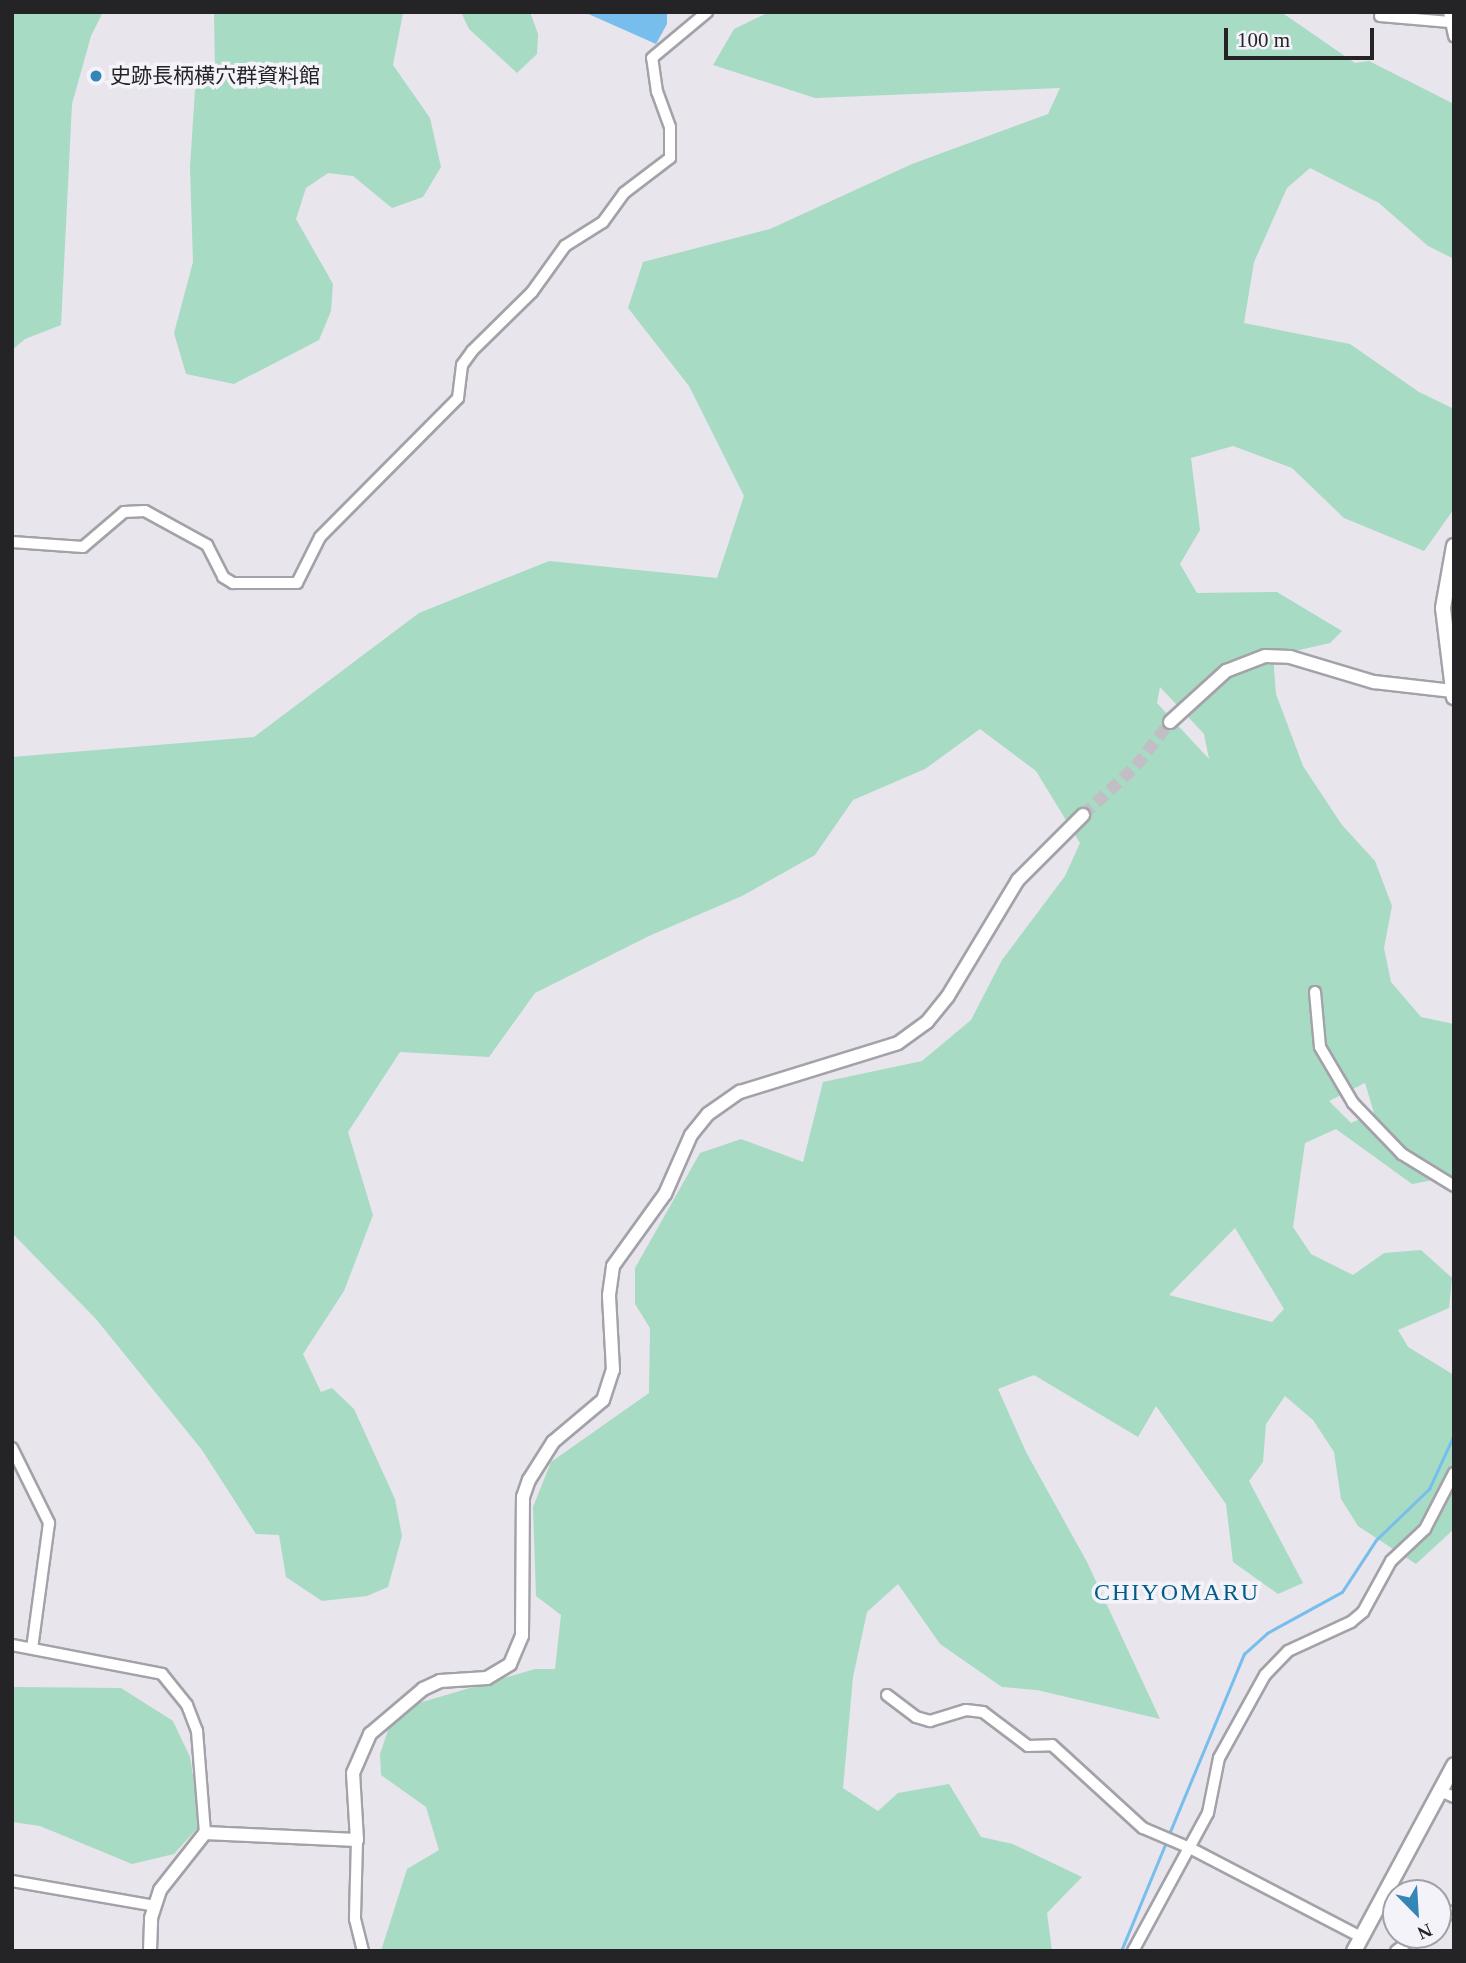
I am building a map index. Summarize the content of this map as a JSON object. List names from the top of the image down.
{
  "districts": ["CHIYOMARU"],
  "places": ["史跡長柄横穴群資料館"],
  "scale_bar": "100 m",
  "north": "bottom right"
}
